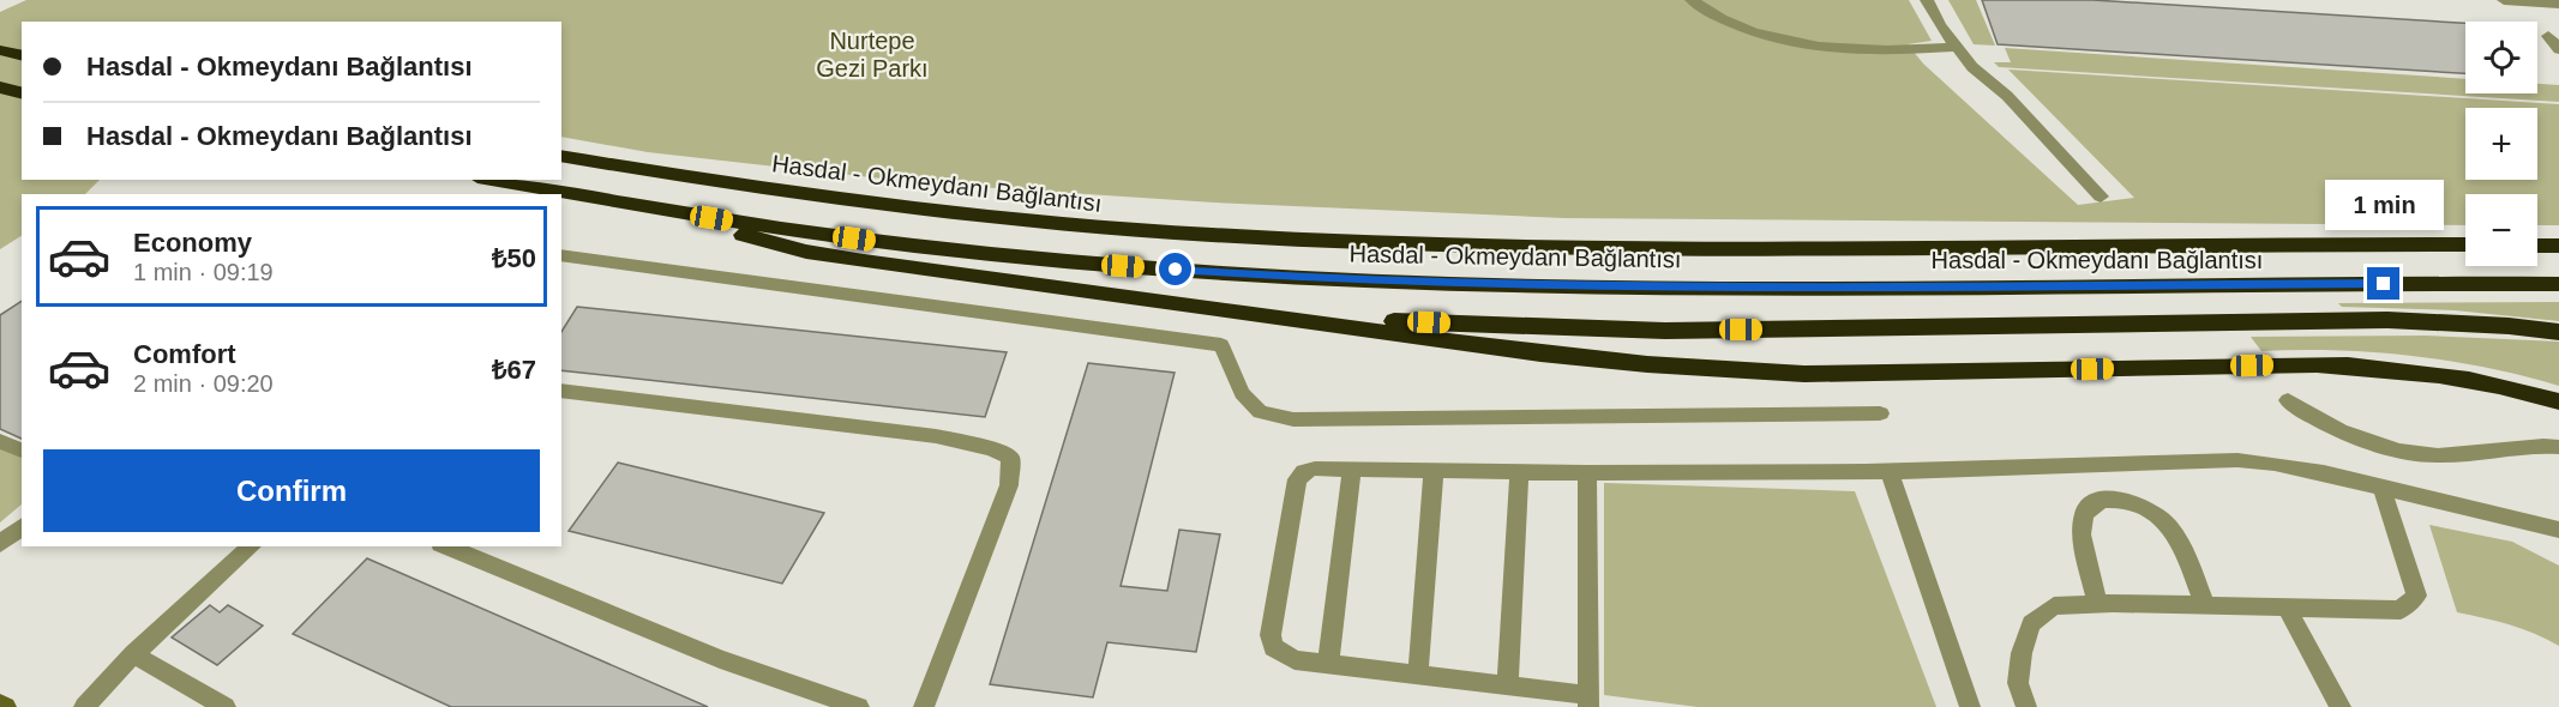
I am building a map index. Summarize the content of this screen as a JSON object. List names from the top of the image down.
{
  "streets": {
    "highway": ["Hasdal - Okmeydanı Bağlantısı"]
  },
  "parks": ["Nurtepe Gezi Parkı"],
  "page": {
    "map_buttons": ["+", "−"],
    "banner": ["Hasdal - Okmeydanı Bağlantısı", "Hasdal - Okmeydanı Bağlantısı"],
    "bubble": "1 min",
    "list": [
      {
        "name": "Economy",
        "note": "1 min · 09:19",
        "value": "₺50"
      },
      {
        "name": "Comfort",
        "note": "2 min · 09:20",
        "value": "₺67"
      }
    ],
    "buttons": "Confirm"
  }
}
